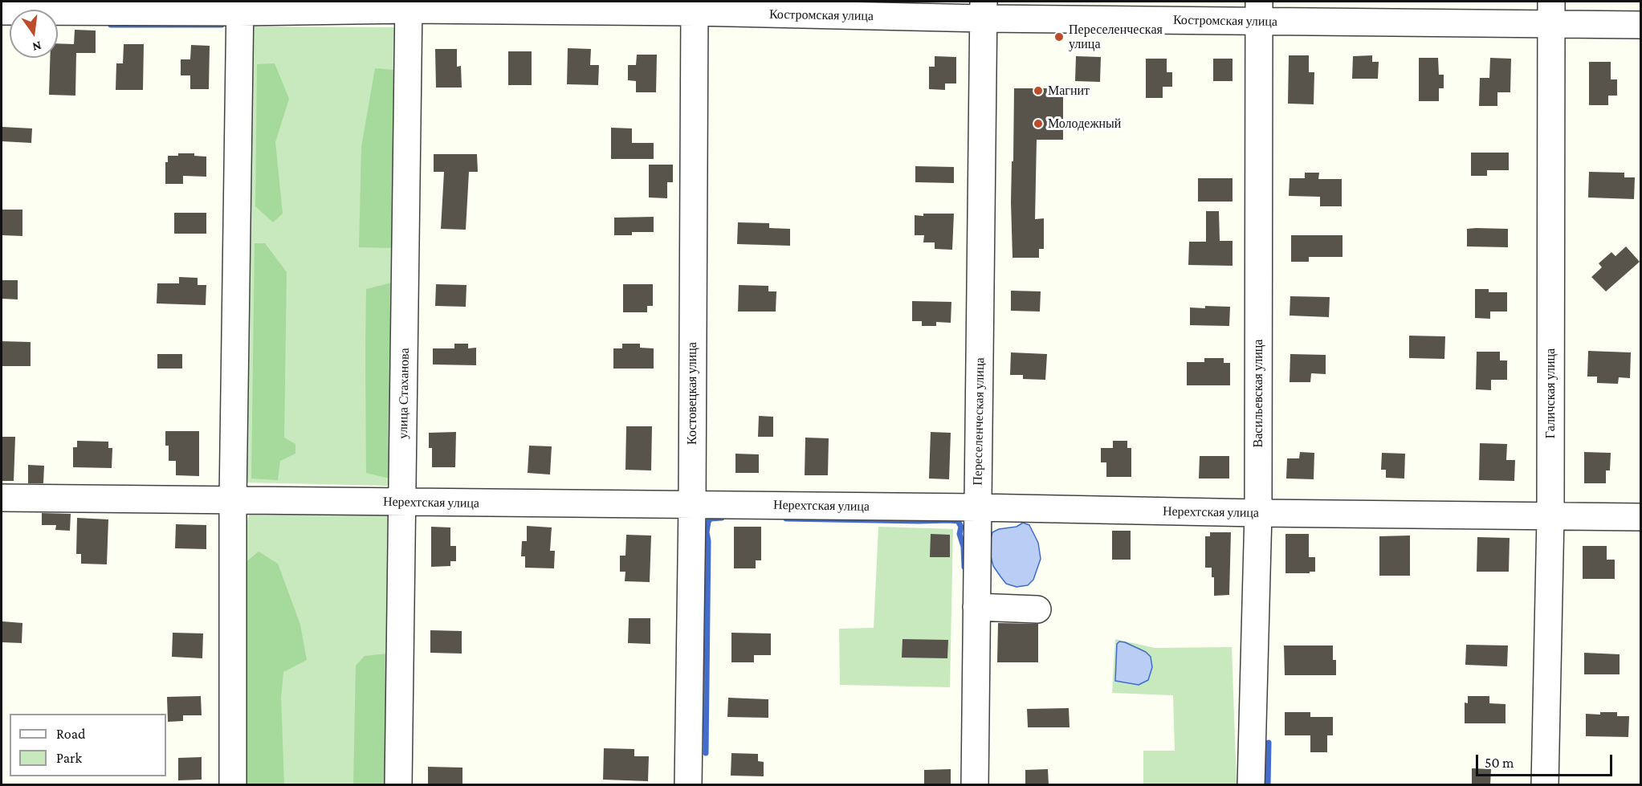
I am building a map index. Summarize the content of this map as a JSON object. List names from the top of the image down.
{
  "streets": {
    "street": [
      "Костромская улица",
      "улица Стаханова",
      "Костовецкая улица",
      "Васильевская улица",
      "Галичская улица",
      "Переселенческая улица",
      "Нерехтская улица"
    ]
  },
  "crossings": [
    ["Костромская улица", "улица Стаханова"],
    ["Костромская улица", "Костовецкая улица"],
    ["Костромская улица", "Васильевская улица"],
    ["Костромская улица", "Галичская улица"],
    ["Костромская улица", "Переселенческая улица"],
    ["улица Стаханова", "Нерехтская улица"],
    ["Костовецкая улица", "Нерехтская улица"],
    ["Васильевская улица", "Нерехтская улица"],
    ["Галичская улица", "Нерехтская улица"],
    ["Переселенческая улица", "Нерехтская улица"]
  ],
  "places": ["Переселенческая улица", "Магнит", "Молодежный"],
  "legend": ["Road", "Park"],
  "scale_bar": "50 m",
  "north": "bottom"
}
